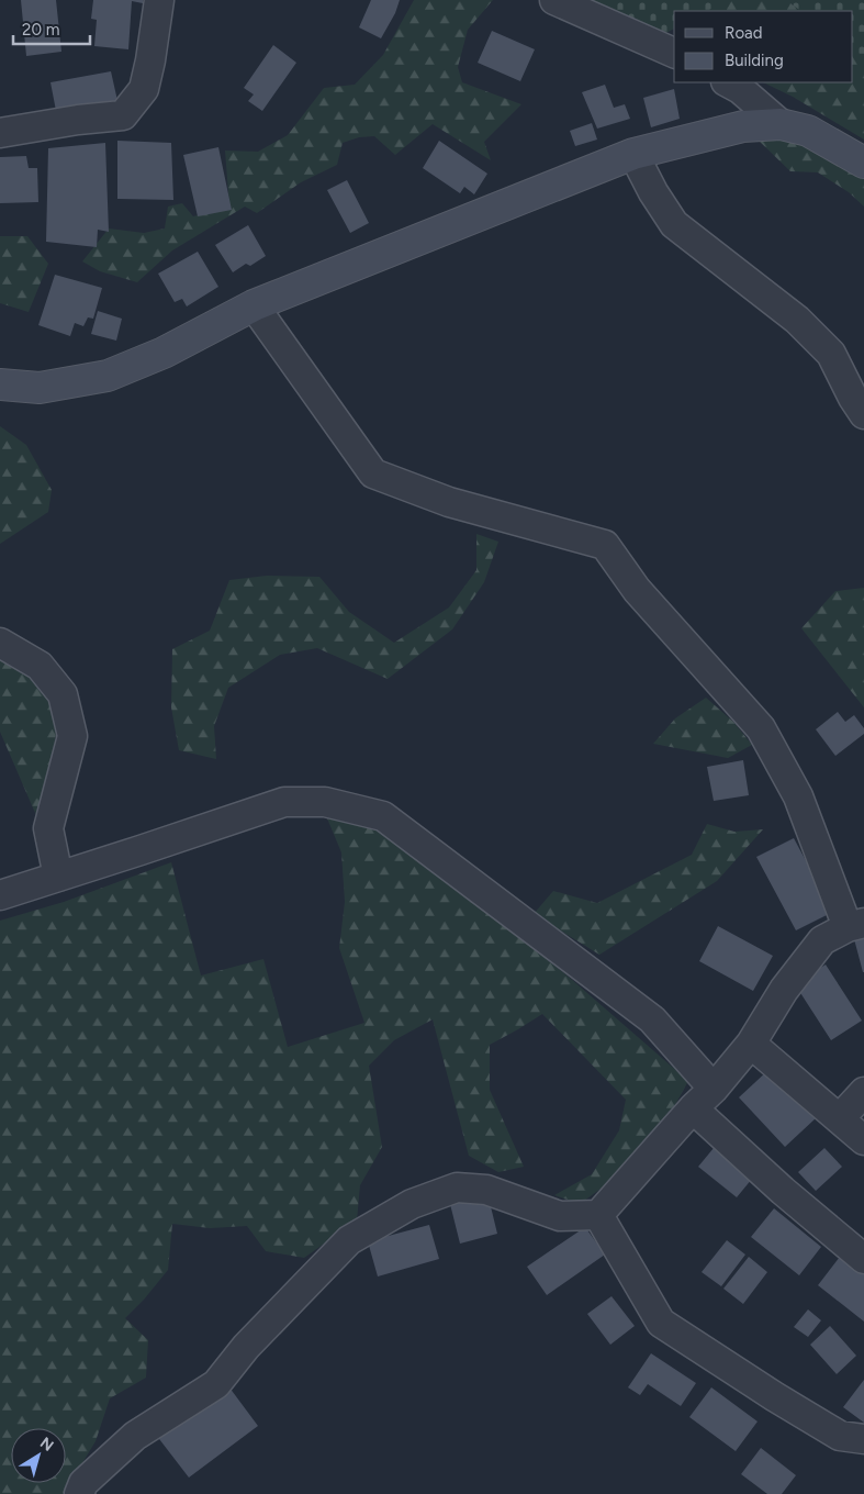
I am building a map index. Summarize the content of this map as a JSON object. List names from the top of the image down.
{
  "legend": ["Road", "Building"],
  "scale_bar": "20 m",
  "north": "top right"
}
